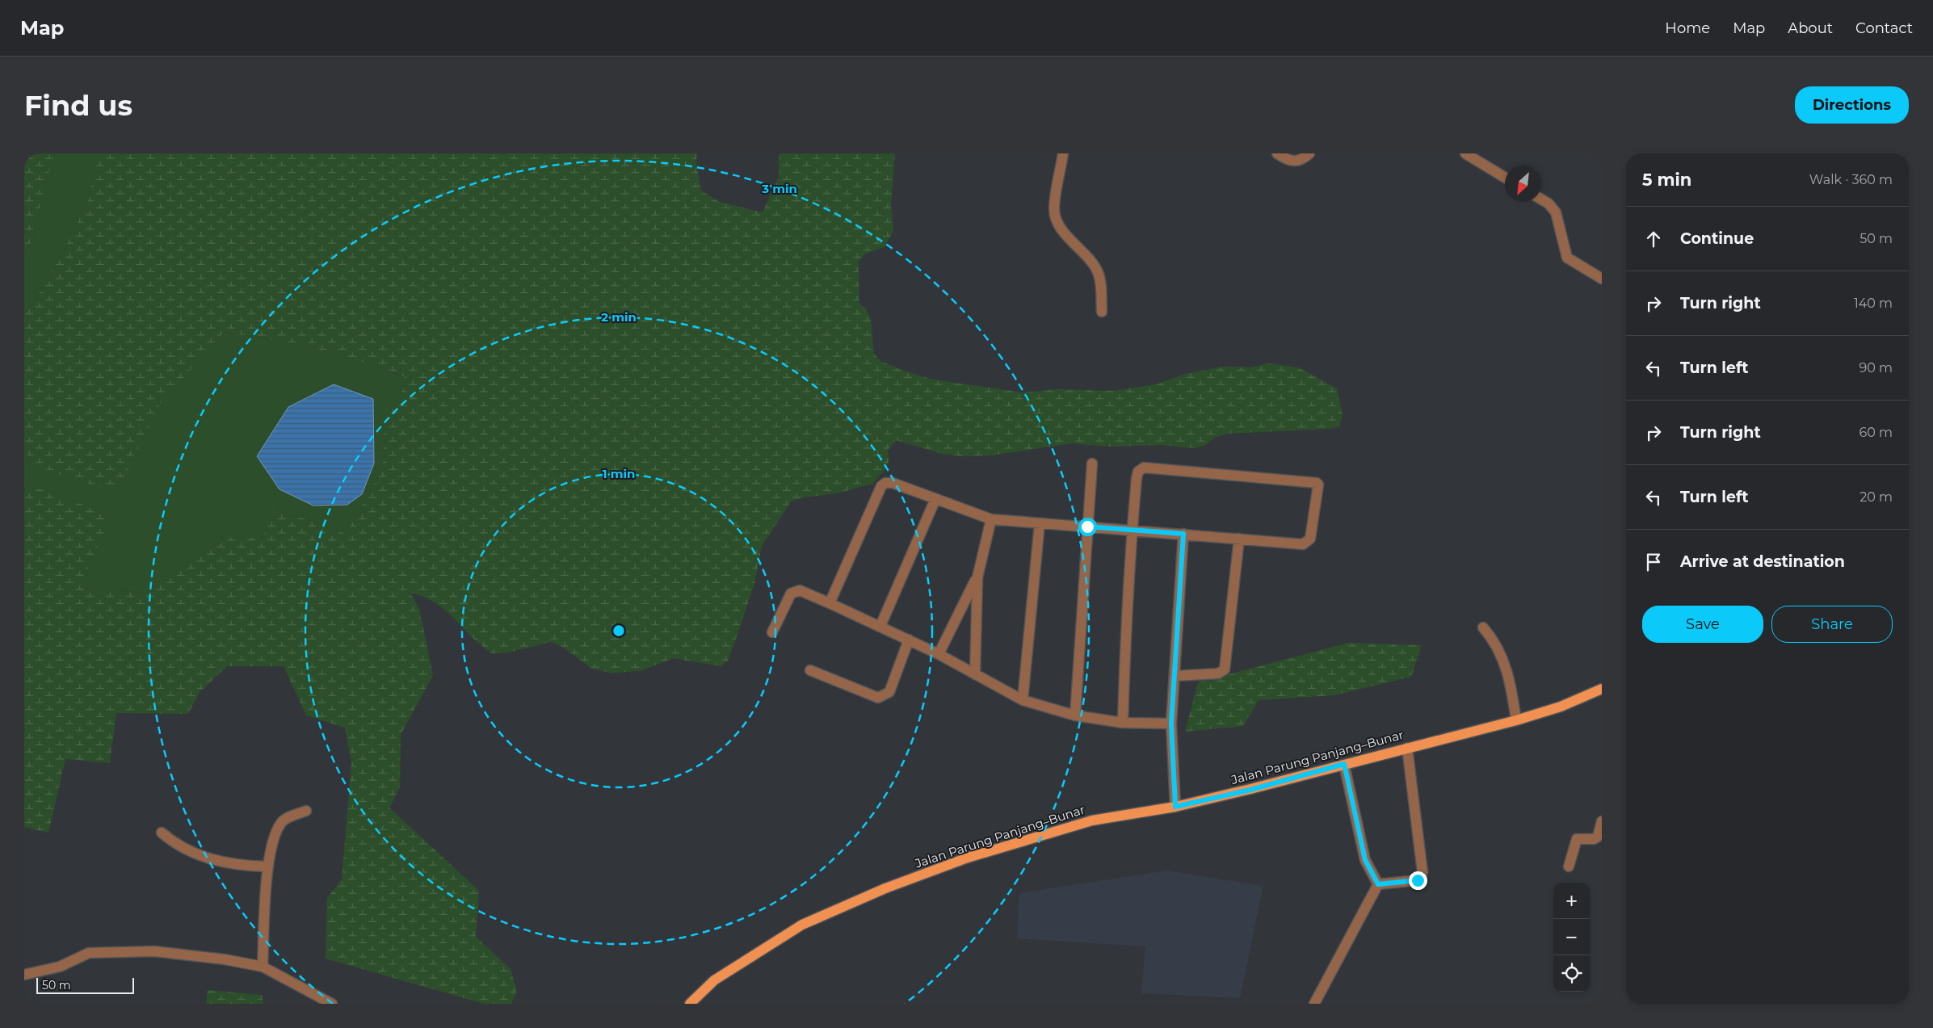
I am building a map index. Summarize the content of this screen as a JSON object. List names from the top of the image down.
{
  "streets": {
    "main road": ["Jalan Parung Panjang–Bunar"]
  },
  "scale_bar": "50 m",
  "north": "bottom left",
  "page": {
    "header": "Map",
    "nav": [
      "Home",
      "Map",
      "About",
      "Contact"
    ],
    "buttons": [
      "Directions",
      ["Save", "Share"]
    ],
    "title": "Find us",
    "heading": ["5 min", "Walk · 360 m"],
    "list": [
      ["Continue", "50 m"],
      ["Turn right", "140 m"],
      ["Turn left", "90 m"],
      ["Turn right", "60 m"],
      ["Turn left", "20 m"],
      "Arrive at destination"
    ],
    "map_buttons": ["+", "−"],
    "scale": "50 m"
  },
  "rings": ["3 min", "2 min", "1 min"]
}
